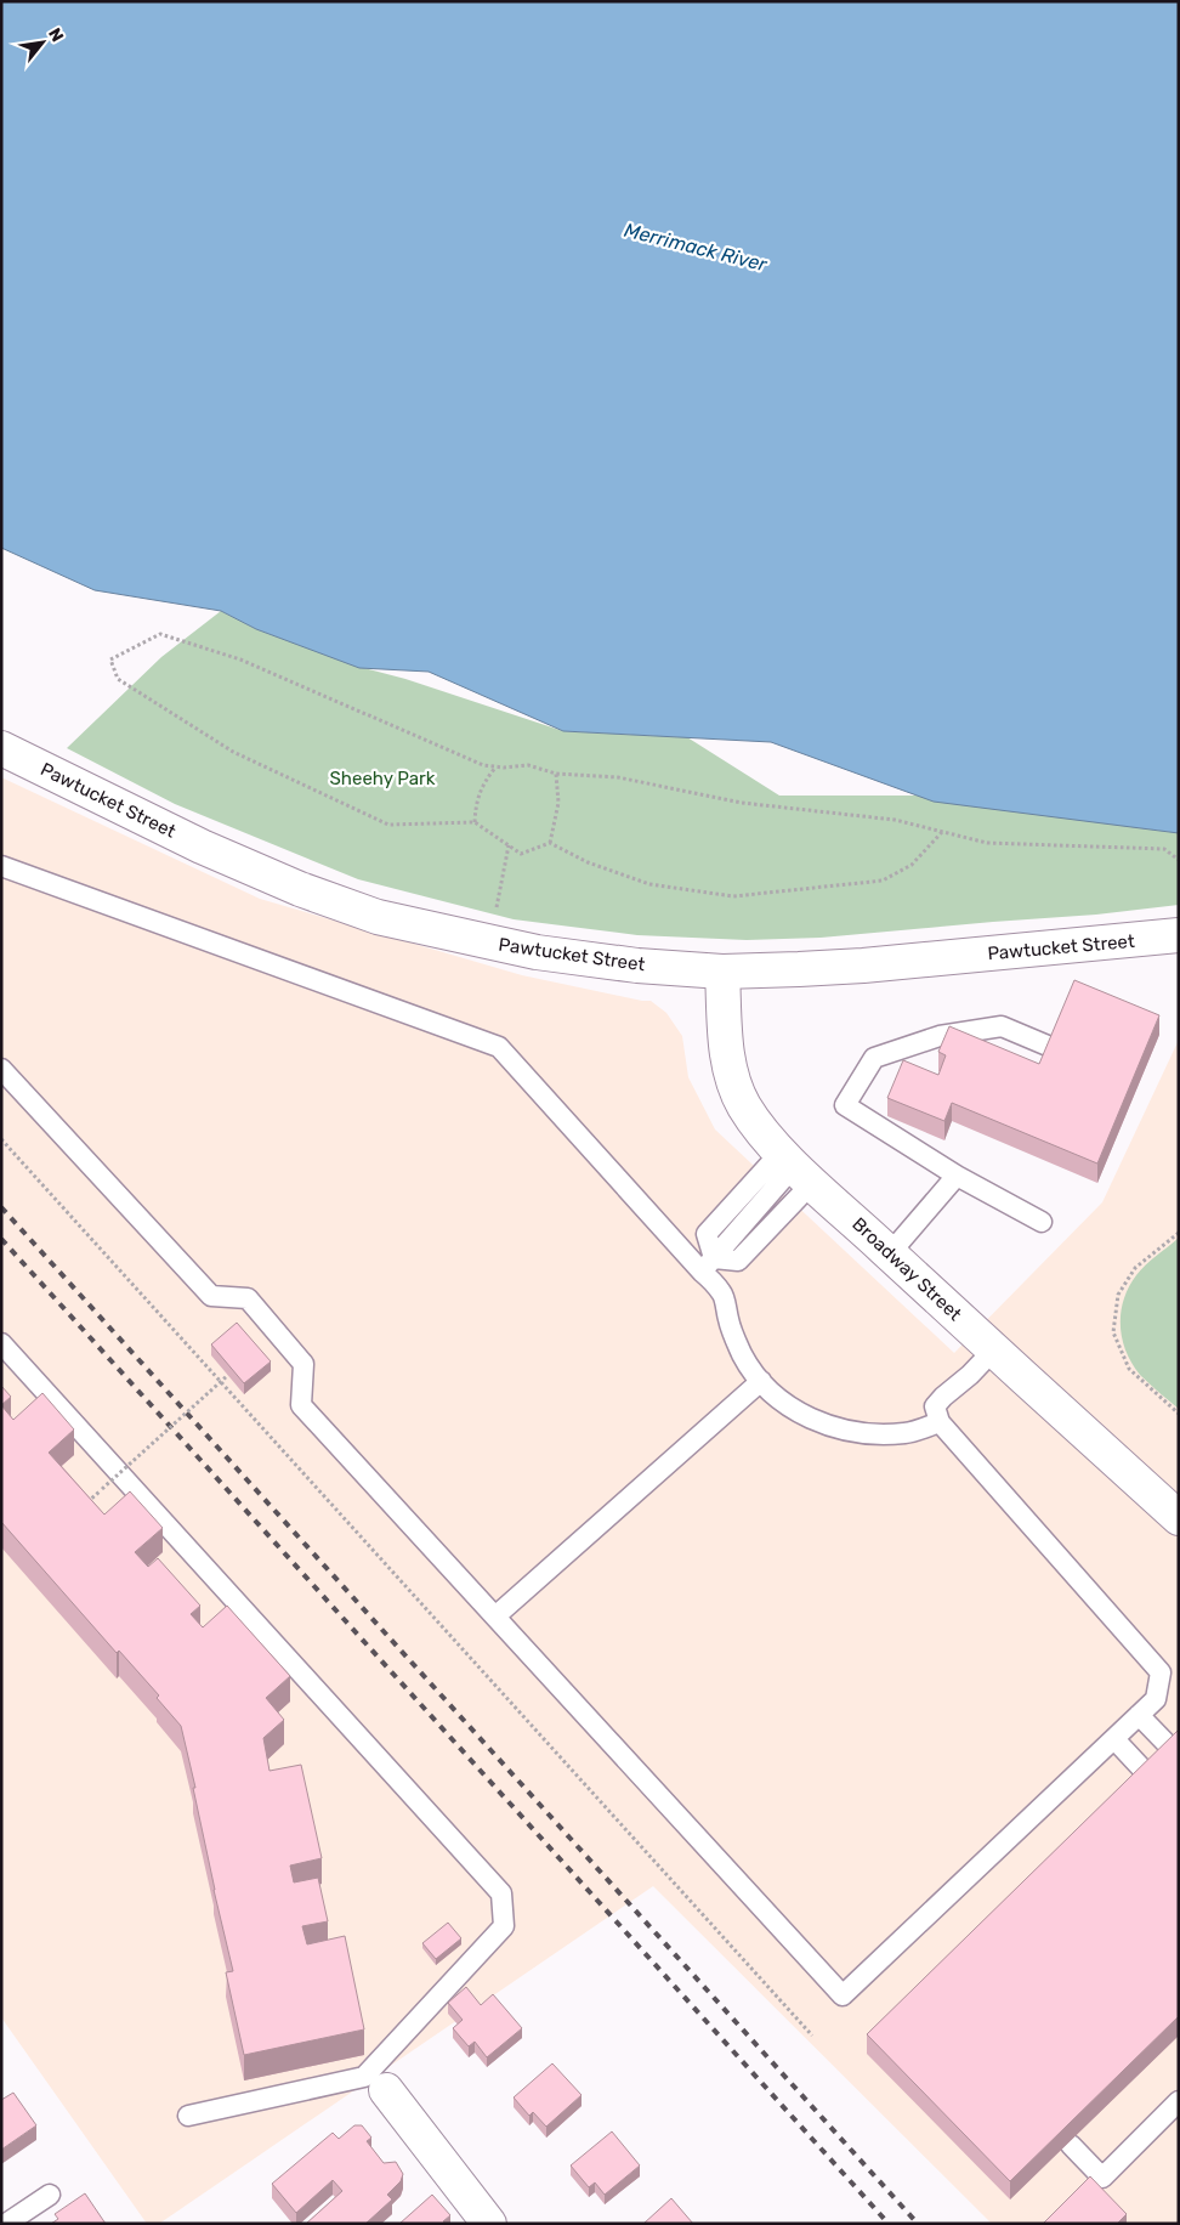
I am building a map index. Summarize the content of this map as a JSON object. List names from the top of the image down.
{
  "streets": {
    "main road": ["Pawtucket Street", "Broadway Street"]
  },
  "crossings": [
    ["Pawtucket Street", "Broadway Street"]
  ],
  "water": ["Merrimack River"],
  "parks": ["Sheehy Park"],
  "north": "top right"
}
